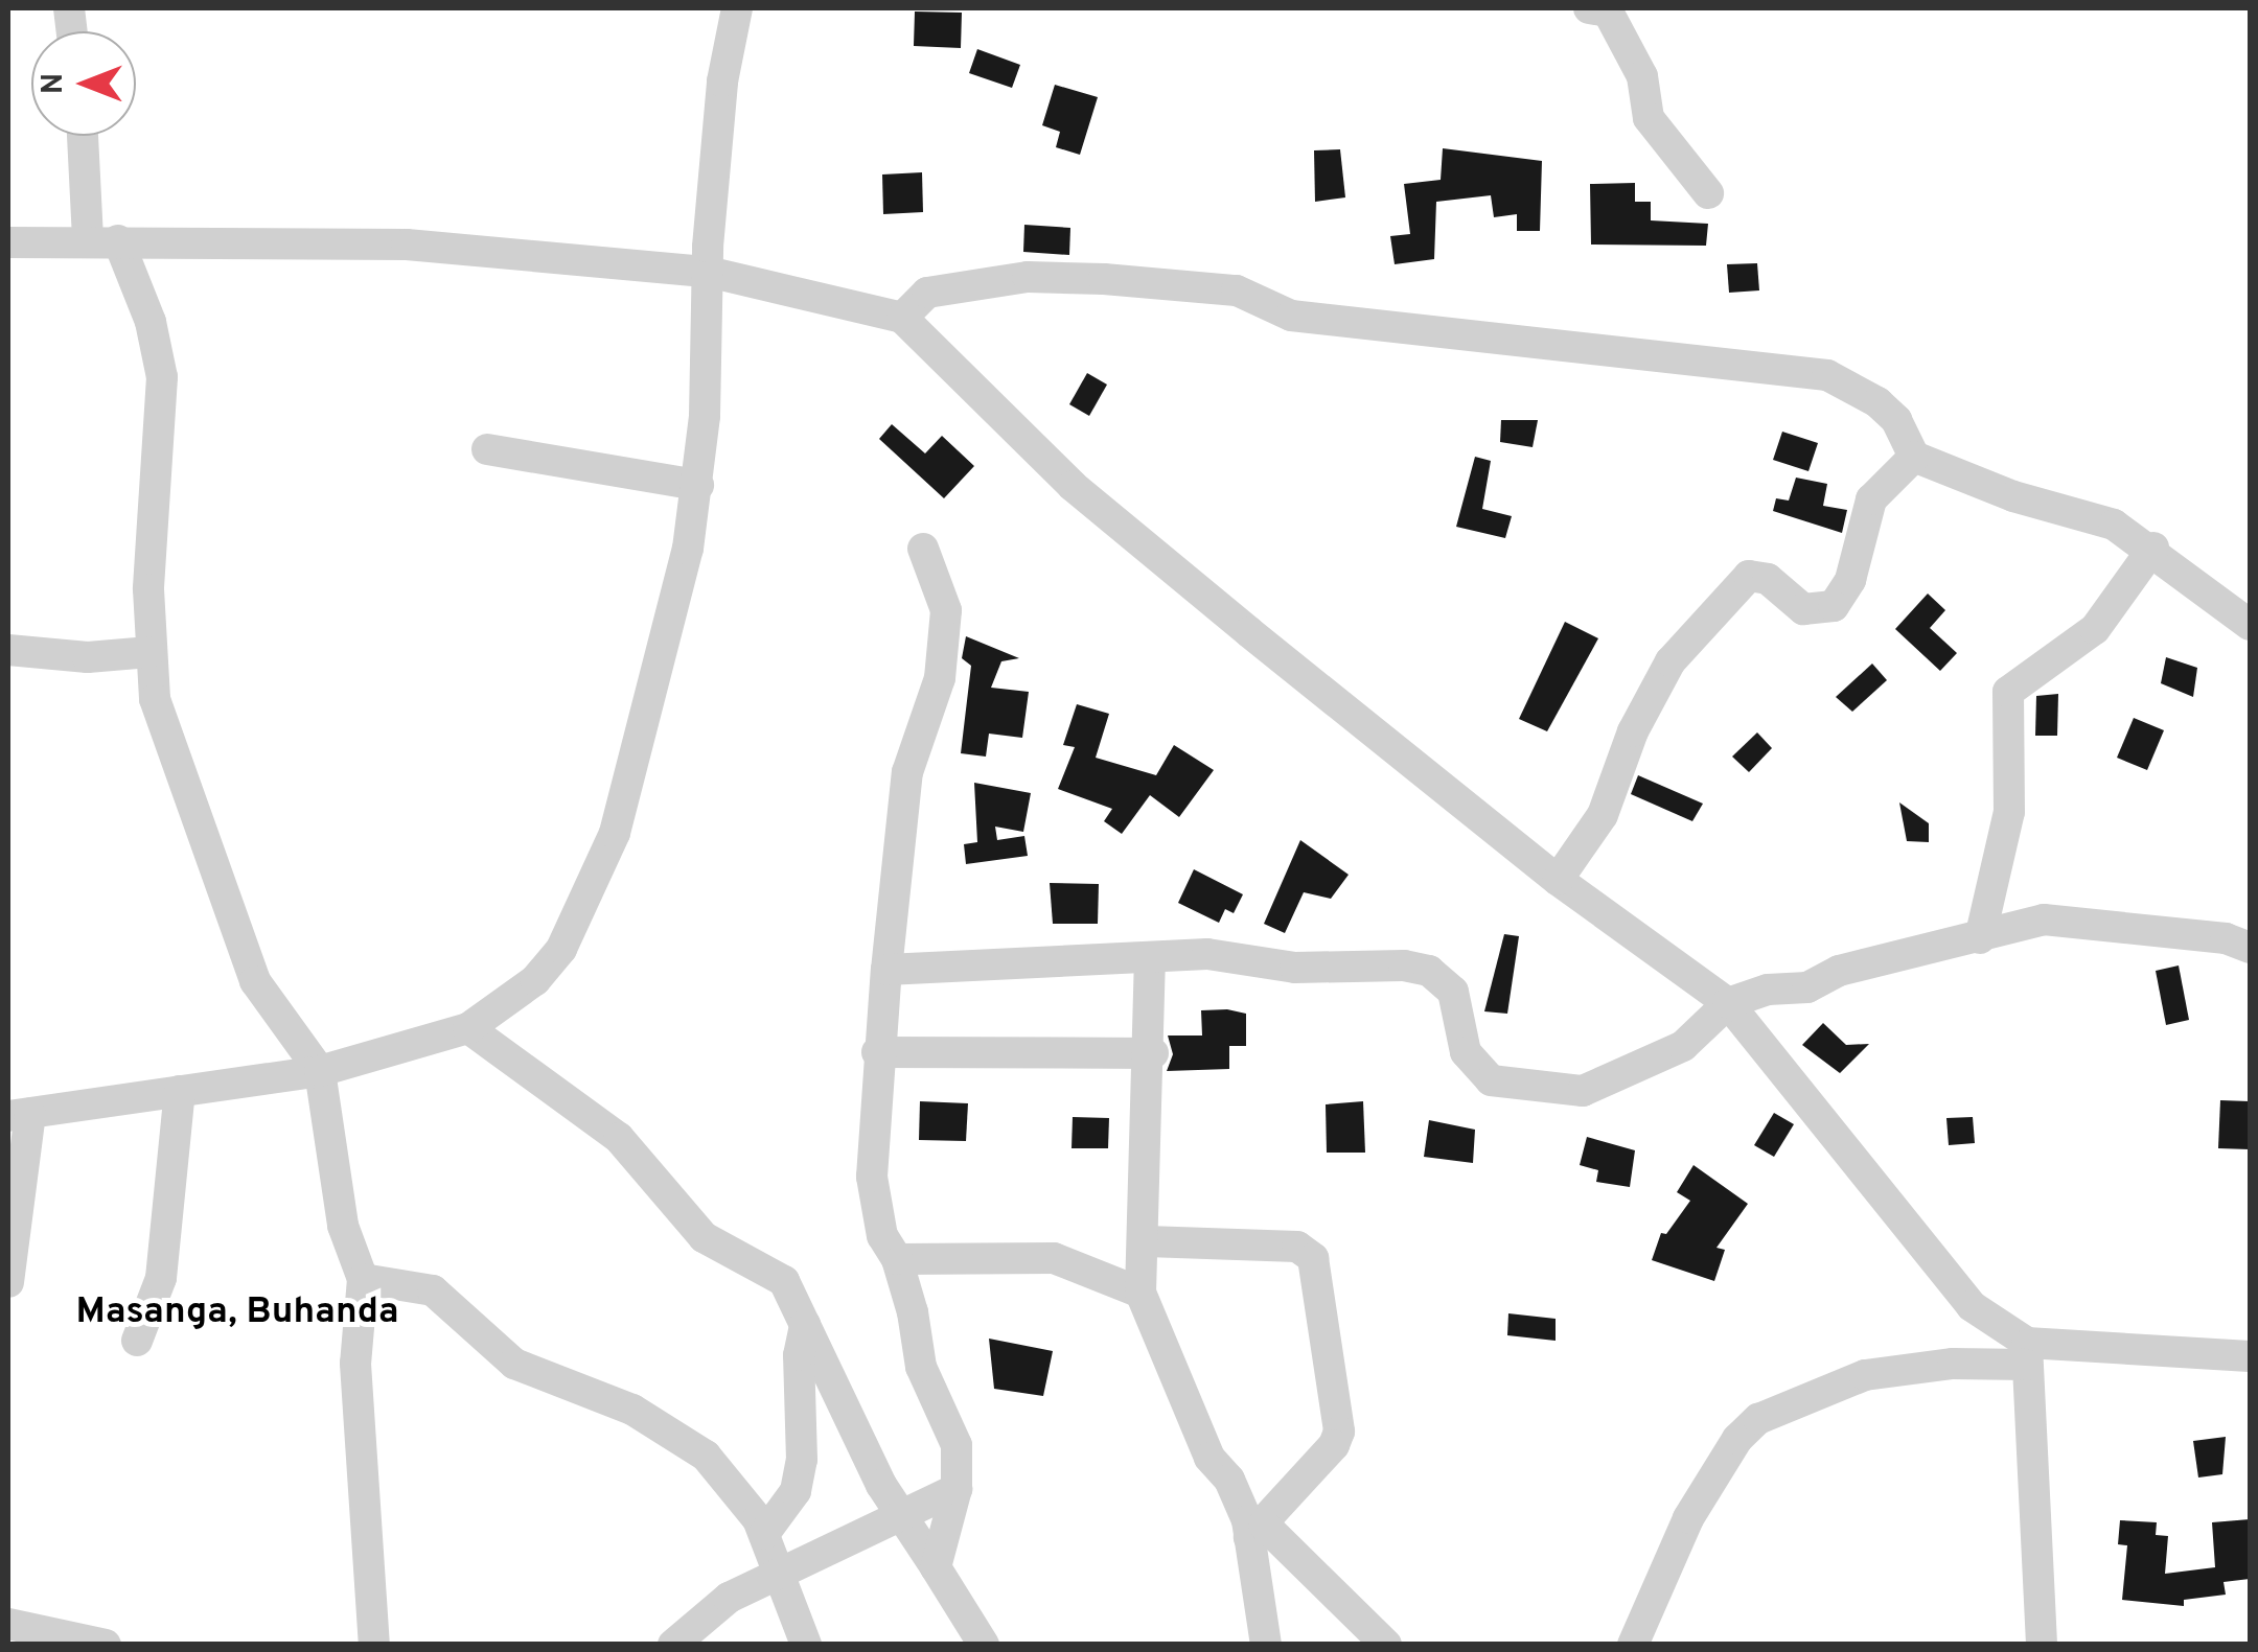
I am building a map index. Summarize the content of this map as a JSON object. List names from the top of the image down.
{
  "districts": ["Masanga, Buhanda"],
  "north": "left"
}
